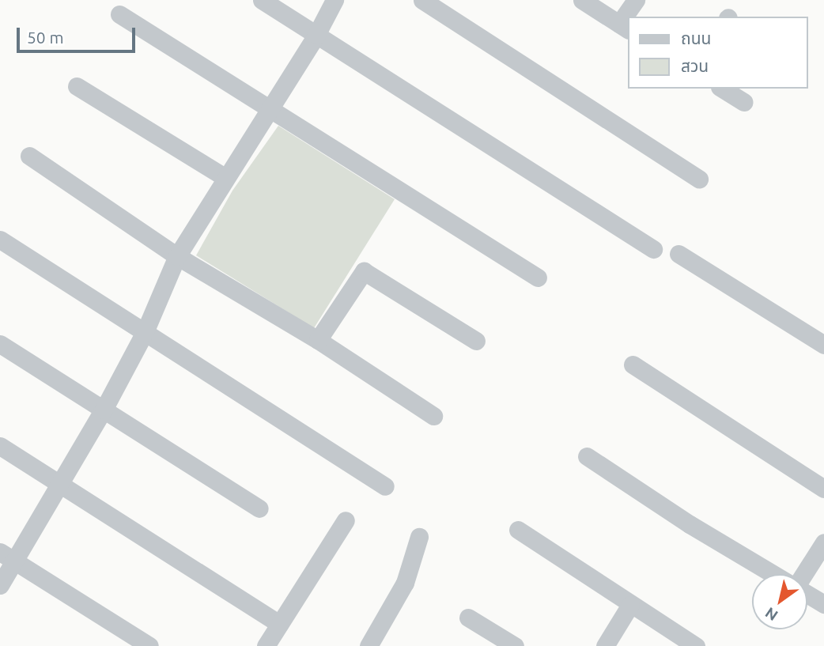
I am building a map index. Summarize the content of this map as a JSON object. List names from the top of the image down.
{
  "legend": ["ถนน", "สวน"],
  "scale_bar": "50 m",
  "north": "bottom left"
}
